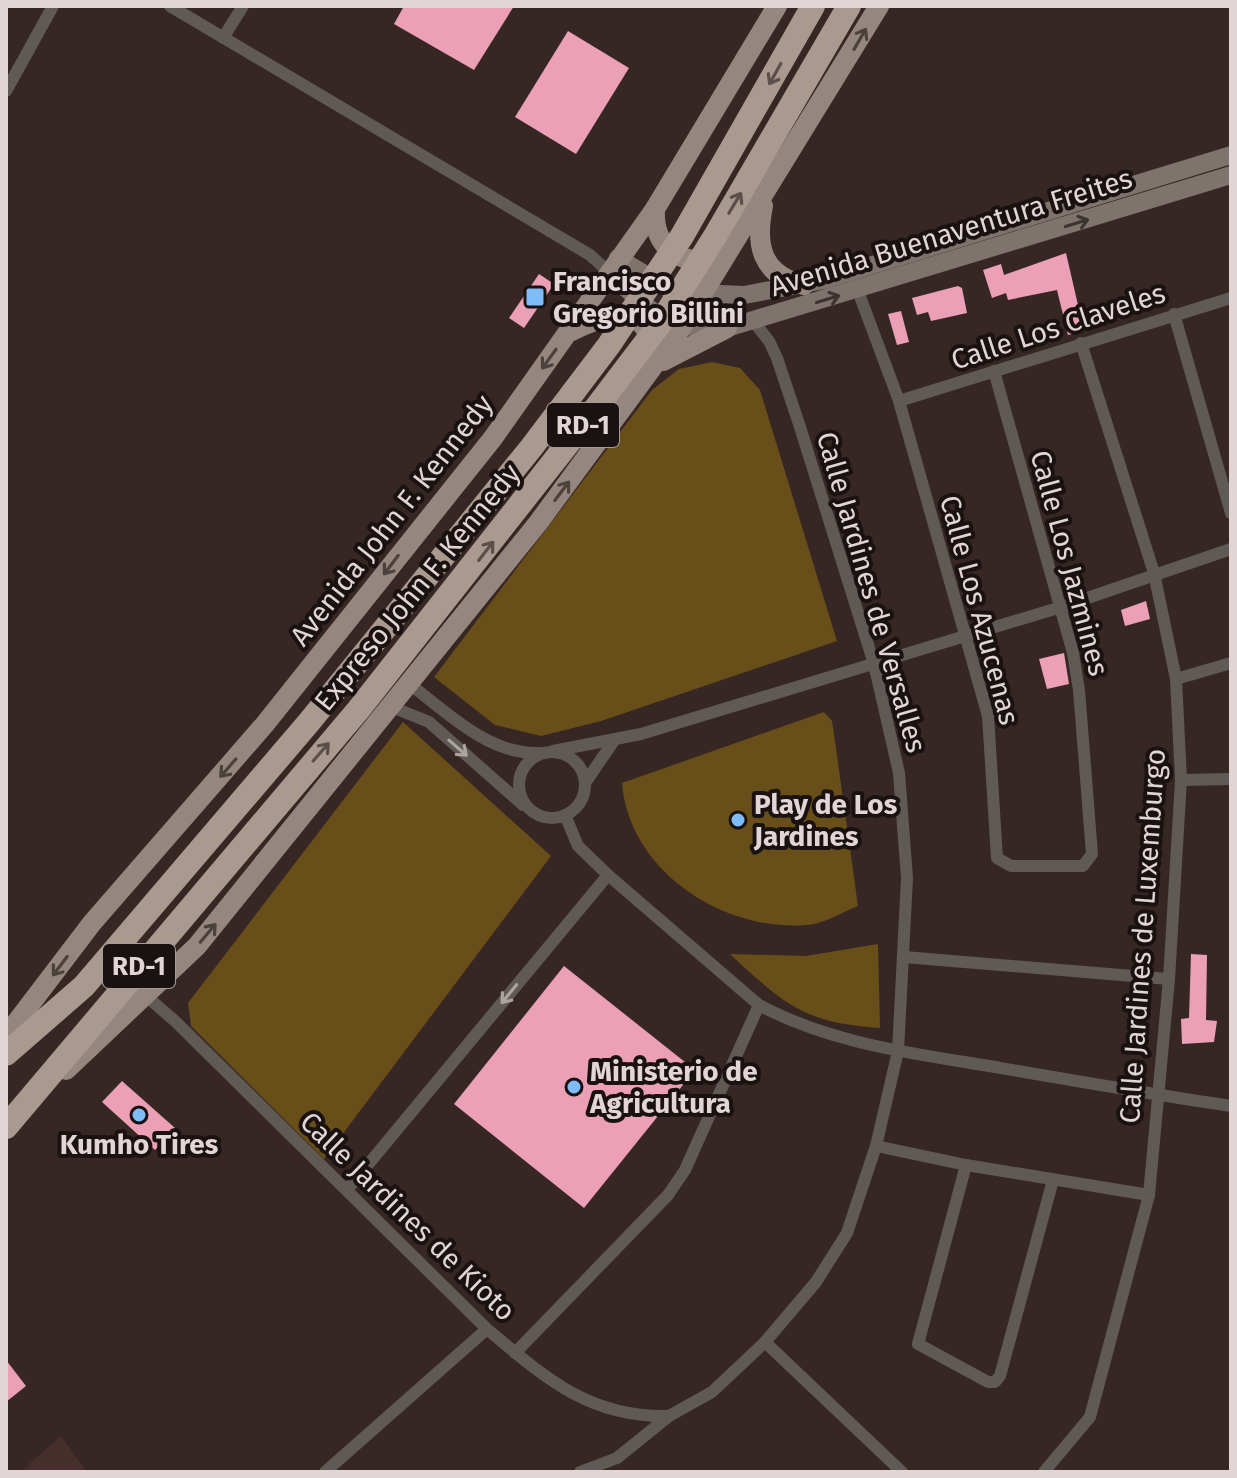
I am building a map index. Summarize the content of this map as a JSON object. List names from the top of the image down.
{
  "streets": {
    "highway": ["RD-1", "Expreso John F. Kennedy"],
    "main road": ["Avenida Buenaventura Freites", "Avenida John F. Kennedy"],
    "street": [
      "Calle Los Claveles",
      "Calle Los Jazmines",
      "Calle Jardines de Versalles",
      "Calle Los Azucenas",
      "Calle Jardines de Luxemburgo",
      "Calle Jardines de Kioto"
    ]
  },
  "crossings": [
    ["Avenida Buenaventura Freites", "RD-1"],
    ["Avenida Buenaventura Freites", "Avenida John F. Kennedy"],
    ["Avenida Buenaventura Freites", "Calle Jardines de Versalles"],
    ["Avenida Buenaventura Freites", "Calle Los Azucenas"],
    ["Calle Los Claveles", "Calle Los Jazmines"],
    ["Calle Los Claveles", "Calle Los Azucenas"],
    ["Calle Los Claveles", "Calle Jardines de Luxemburgo"],
    ["RD-1", "Expreso John F. Kennedy"],
    ["RD-1", "Calle Jardines de Kioto"],
    ["Calle Los Jazmines", "Calle Los Azucenas"],
    ["Calle Jardines de Versalles", "Calle Jardines de Kioto"]
  ],
  "places": {
    "transit": ["Francisco Gregorio Billini"],
    "other": ["Play de Los Jardines", "Ministerio de Agricultura", "Kumho Tires"]
  }
}
